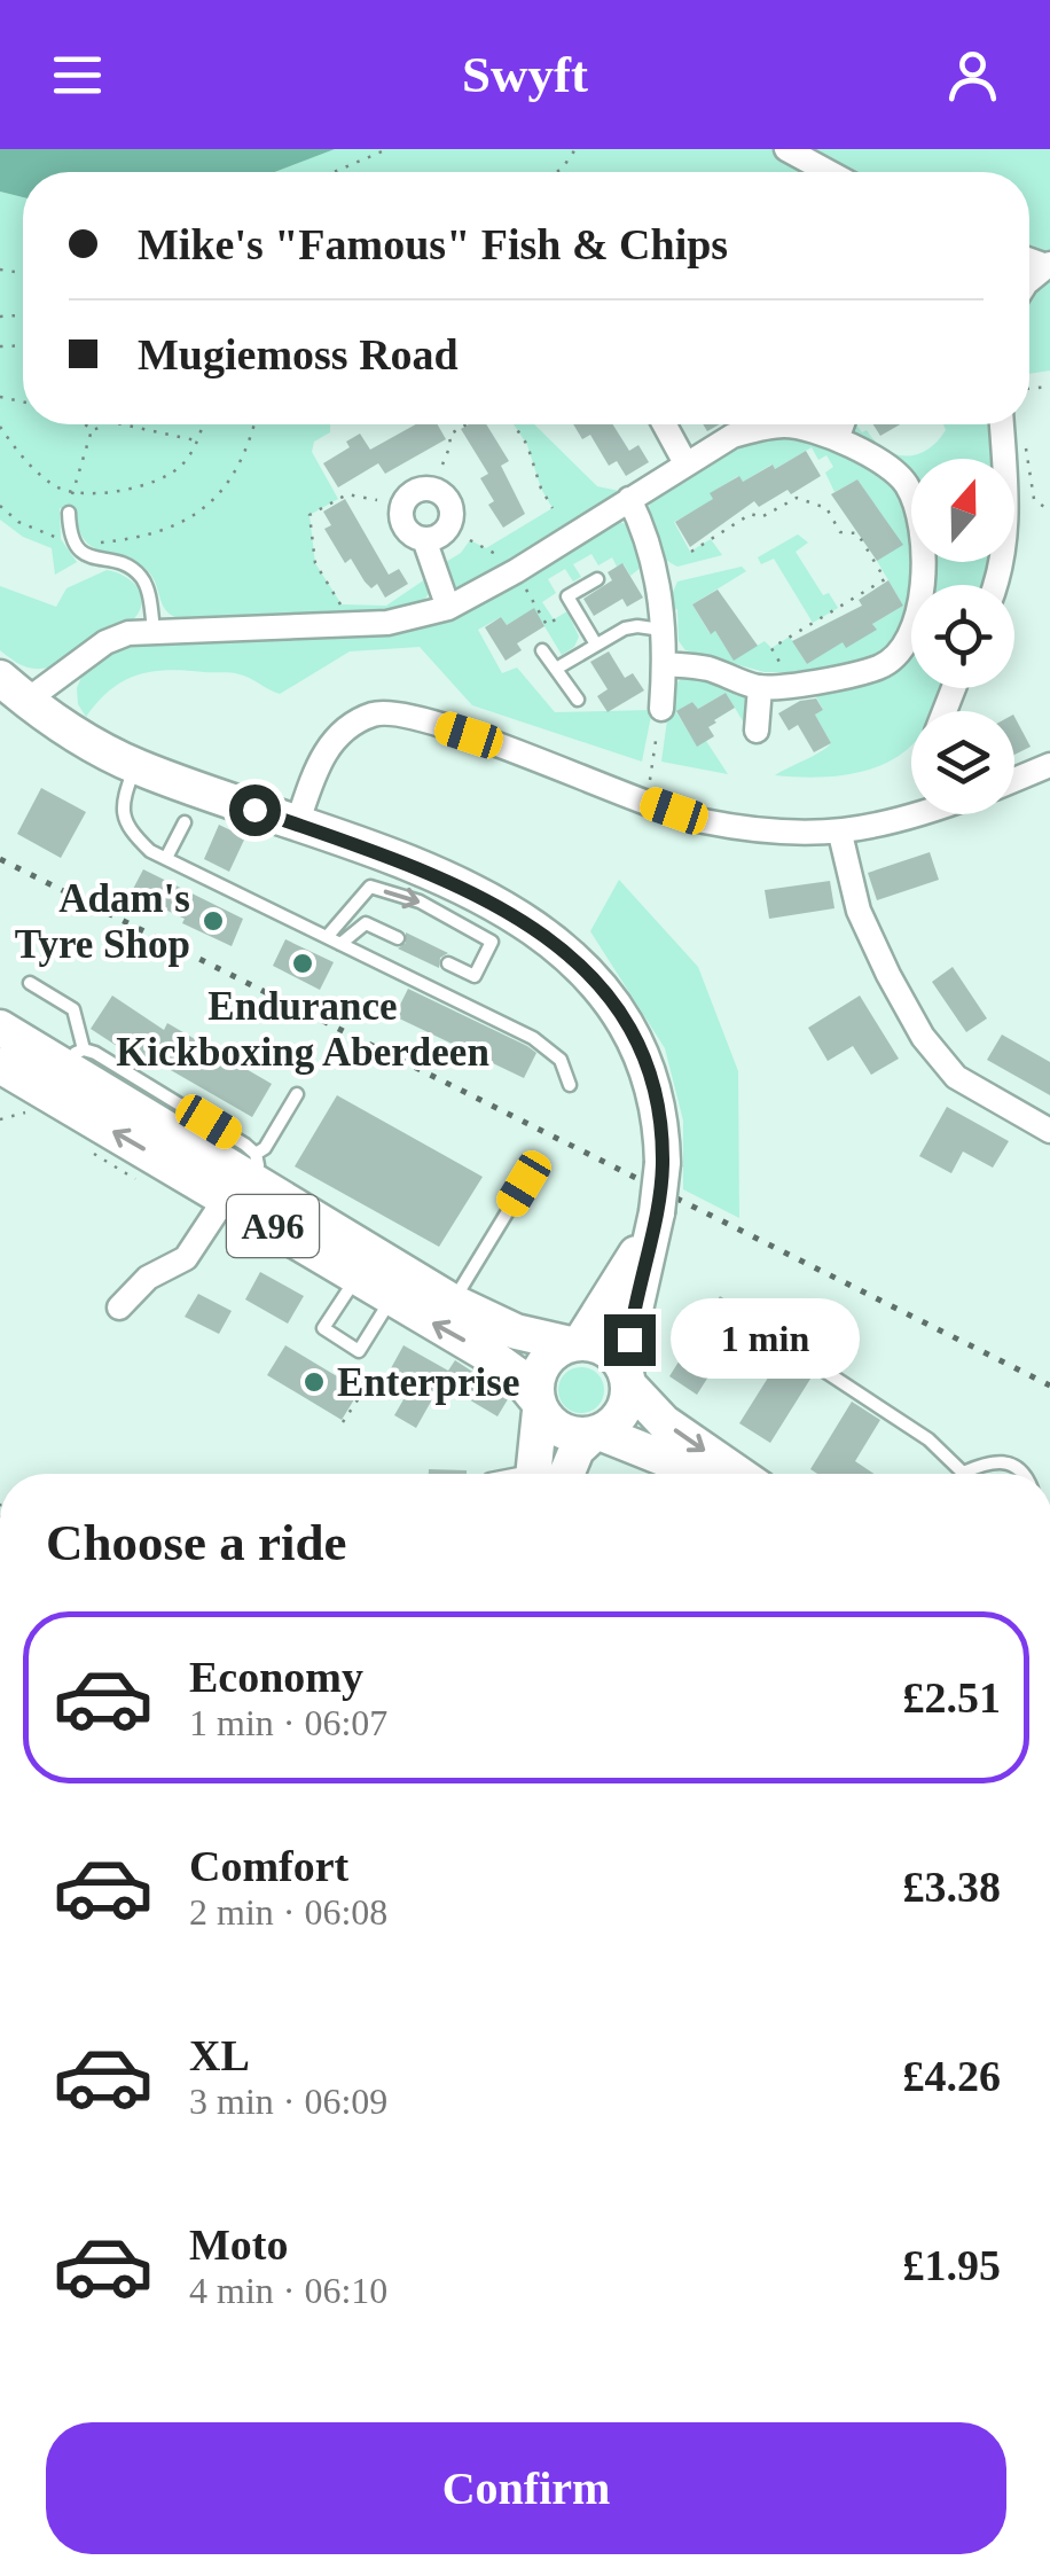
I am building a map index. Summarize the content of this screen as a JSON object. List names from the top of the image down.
{
  "streets": {
    "main road": ["A96"]
  },
  "places": ["Adam's Tyre Shop", "Endurance Kickboxing Aberdeen", "Enterprise"],
  "north": "top",
  "page": {
    "header": "Swyft",
    "banner": ["Mike's \"Famous\" Fish & Chips", "Mugiemoss Road"],
    "bubble": "1 min",
    "heading": "Choose a ride",
    "list": [
      {
        "name": "Economy",
        "note": "1 min · 06:07",
        "value": "£2.51"
      },
      {
        "name": "Comfort",
        "note": "2 min · 06:08",
        "value": "£3.38"
      },
      {
        "name": "XL",
        "note": "3 min · 06:09",
        "value": "£4.26"
      },
      {
        "name": "Moto",
        "note": "4 min · 06:10",
        "value": "£1.95"
      }
    ],
    "buttons": "Confirm"
  }
}
